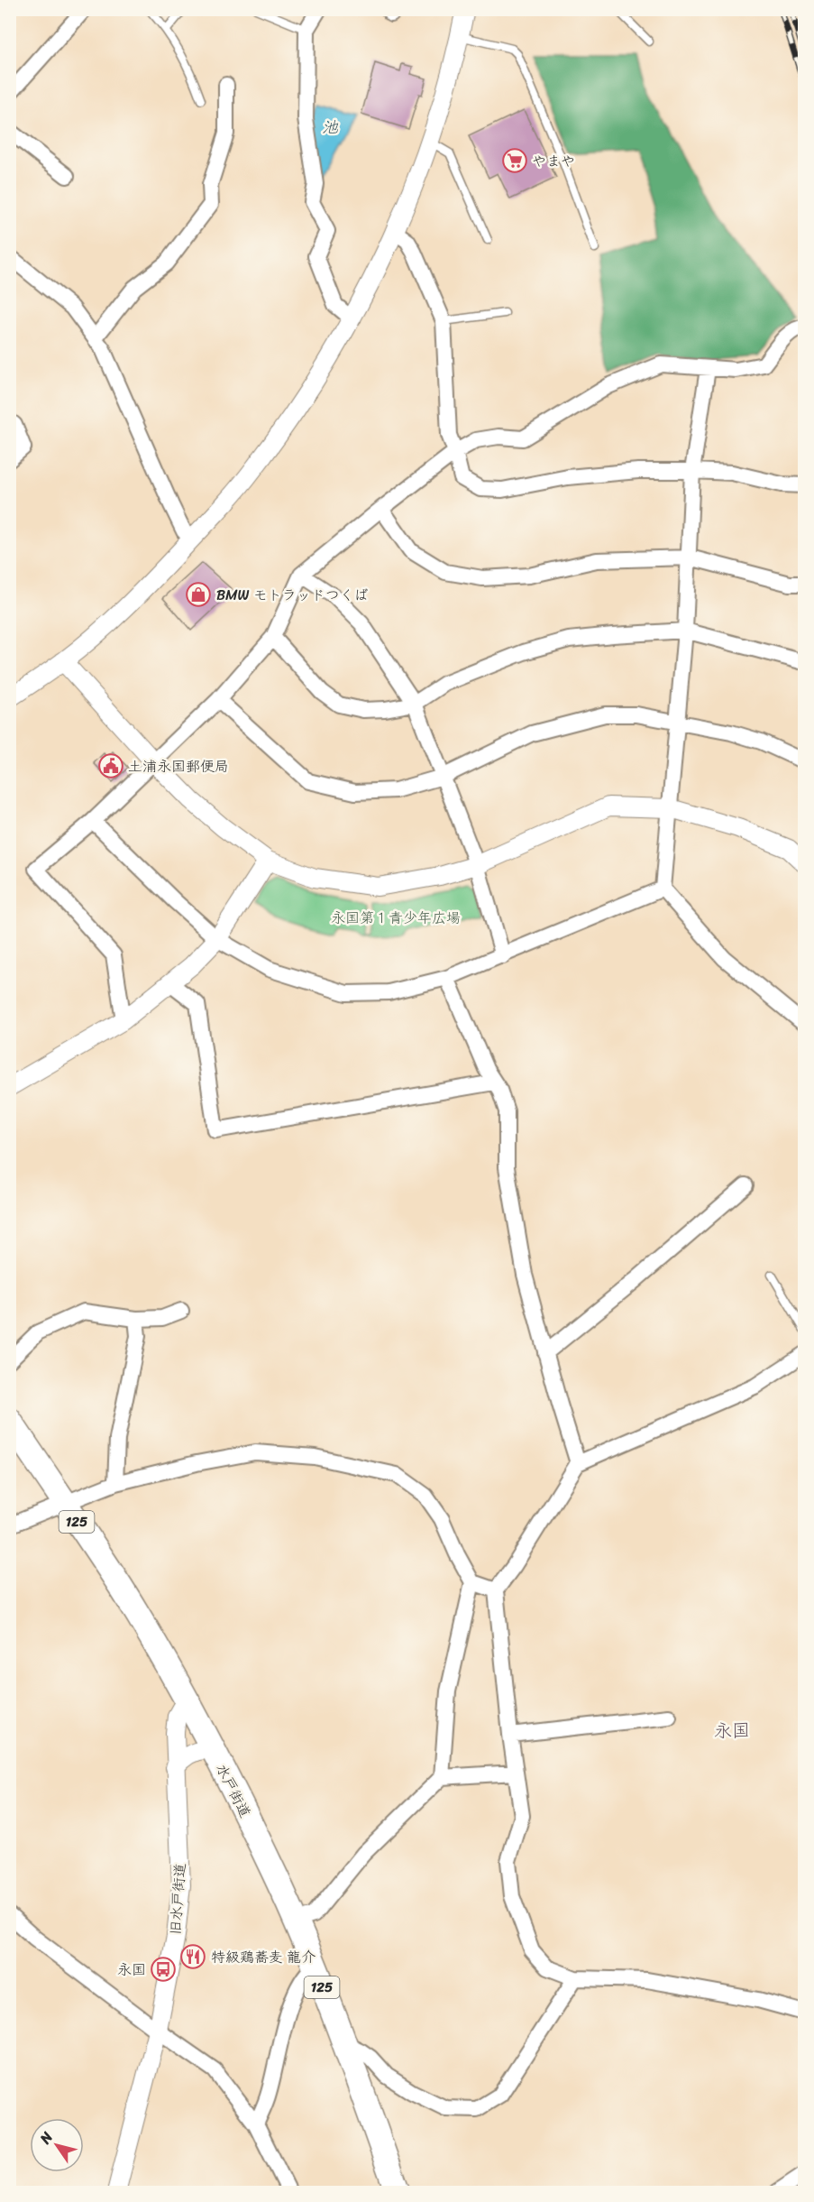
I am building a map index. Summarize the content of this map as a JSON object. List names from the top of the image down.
{
  "streets": {
    "highway": ["125", "水戸街道"],
    "street": ["旧水戸街道"]
  },
  "crossings": [
    ["水戸街道", "旧水戸街道"]
  ],
  "districts": ["永国"],
  "water": ["池"],
  "parks": ["永国第１青少年広場"],
  "places": {
    "supermarket": ["やまや"],
    "shop": ["BMW モトラッドつくば"],
    "public building": ["土浦永国郵便局"],
    "restaurant": ["特級鶏蕎麦 龍介"],
    "bus stop": ["永国"]
  },
  "north": "top left"
}
